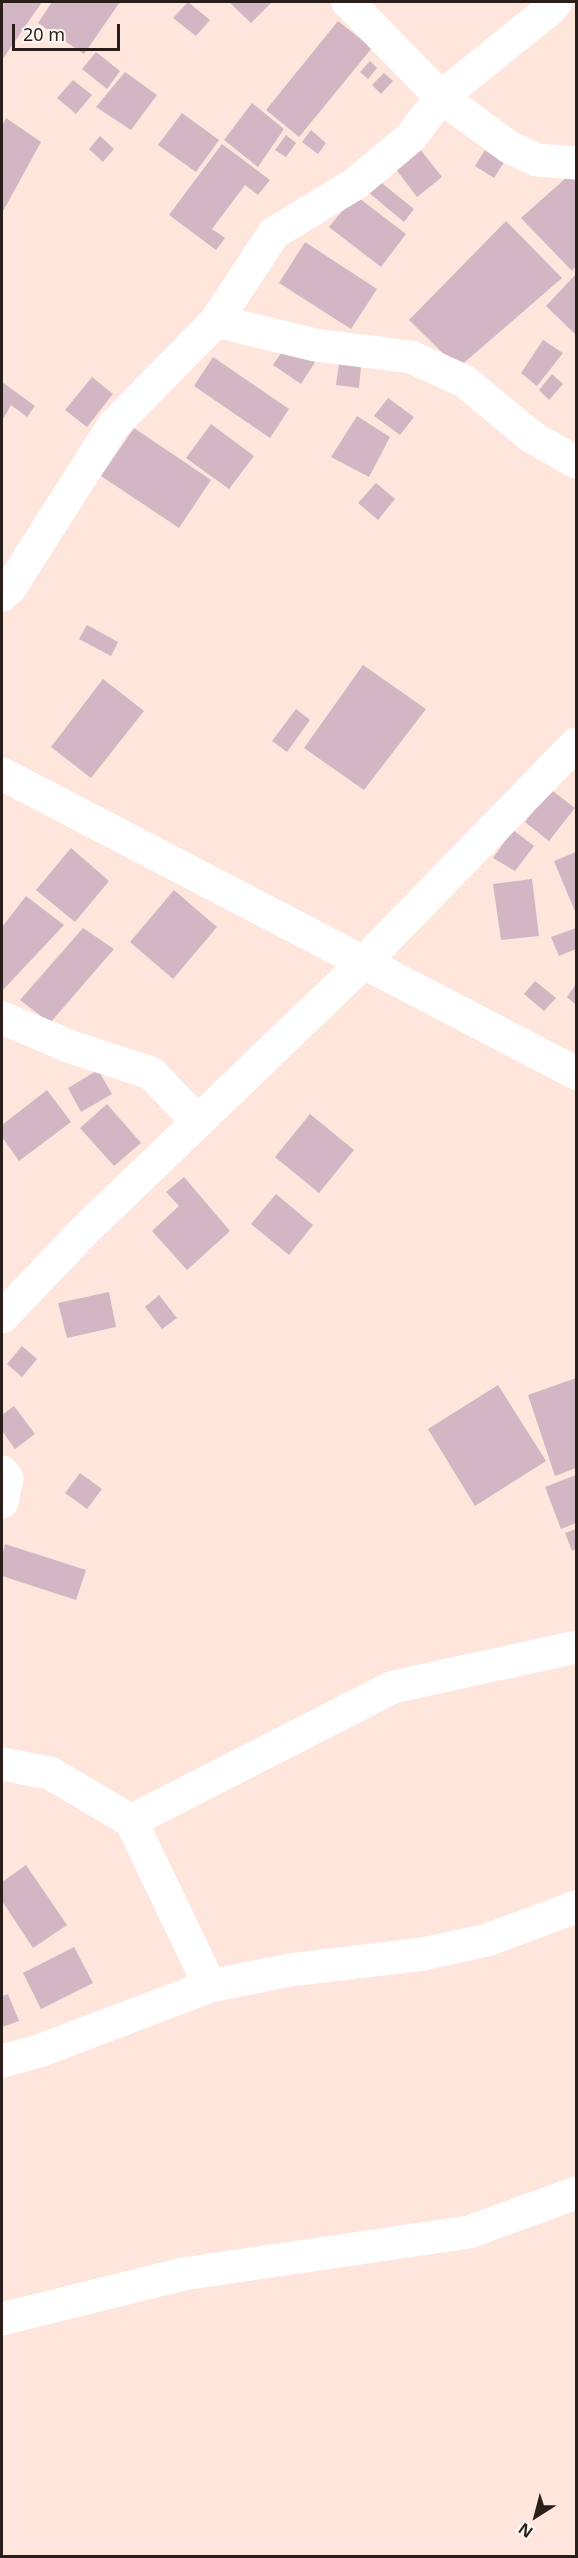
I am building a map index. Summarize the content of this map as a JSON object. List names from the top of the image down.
{
  "scale_bar": "20 m",
  "north": "bottom left"
}
